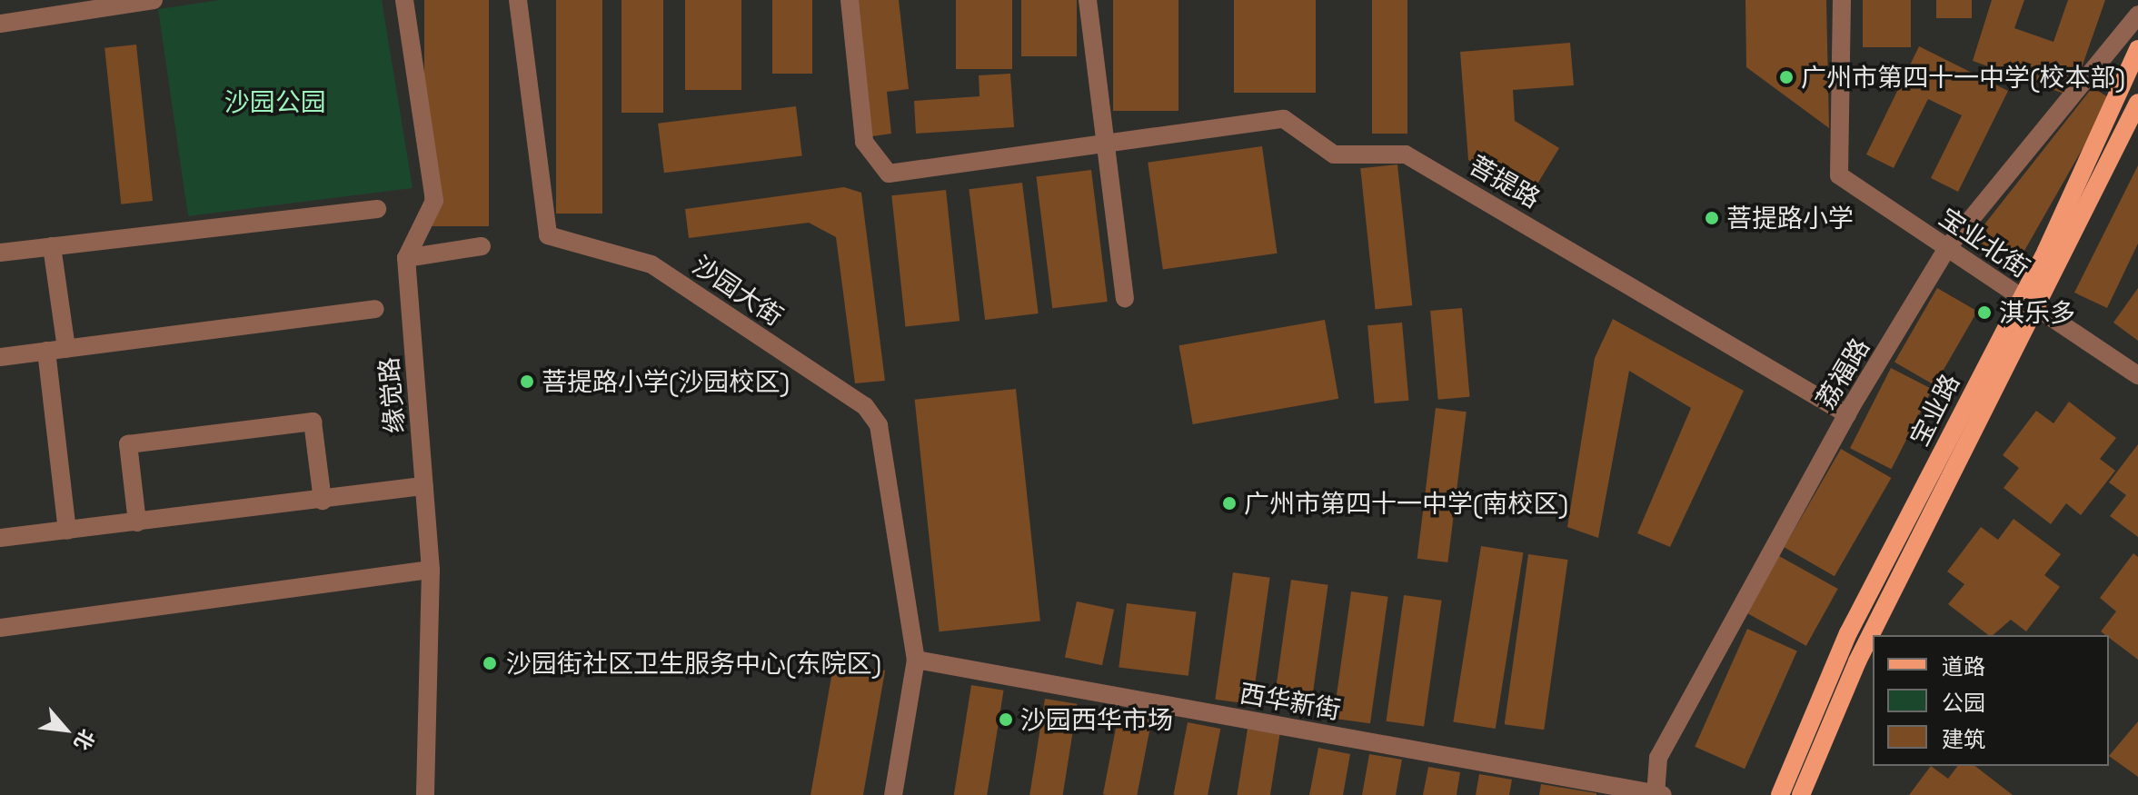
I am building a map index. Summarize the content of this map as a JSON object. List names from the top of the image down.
{
  "streets": {
    "main road": ["宝业路"],
    "street": [
      "菩提路",
      "宝业北街",
      "沙园大街",
      "荔福路",
      "缘觉路",
      "西华新街"
    ]
  },
  "crossings": [
    ["菩提路", "荔福路"],
    ["宝业北街", "荔福路"],
    ["宝业北街", "宝业路"],
    ["沙园大街", "西华新街"],
    ["荔福路", "西华新街"]
  ],
  "parks": ["沙园公园"],
  "places": [
    "广州市第四十一中学(校本部)",
    "菩提路小学",
    "淇乐多",
    "菩提路小学(沙园校区)",
    "广州市第四十一中学(南校区)",
    "沙园街社区卫生服务中心(东院区)",
    "沙园西华市场"
  ],
  "legend": ["道路", "公园", "建筑"],
  "north": "bottom right"
}
